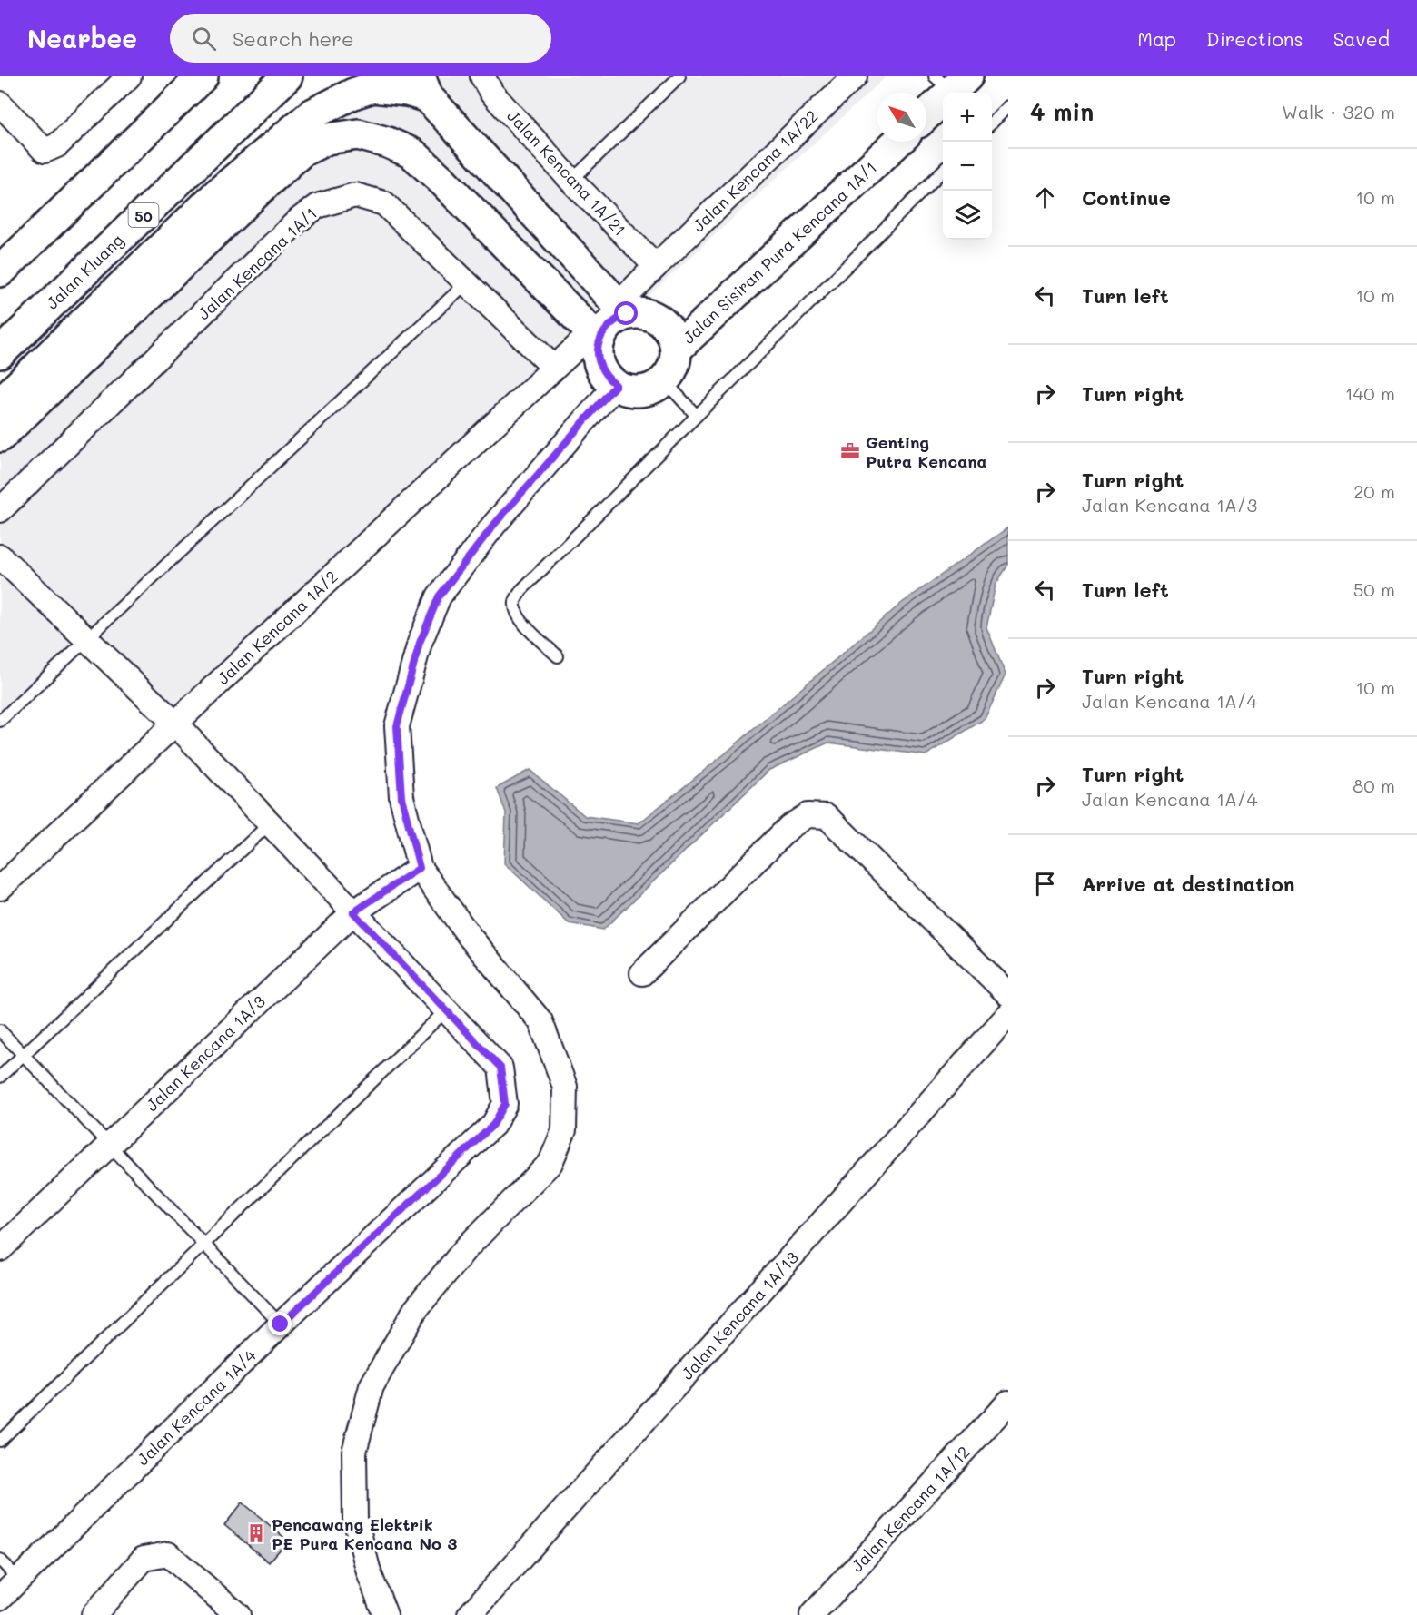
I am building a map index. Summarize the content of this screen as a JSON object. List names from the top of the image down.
{
  "streets": {
    "main road": ["50", "Jalan Sisiran Pura Kencana 1A/1", "Jalan Kluang"],
    "street": [
      "Jalan Kencana 1A/22",
      "Jalan Kencana 1A/21",
      "Jalan Kencana 1A/1",
      "Jalan Kencana 1A/2",
      "Jalan Kencana 1A/3",
      "Jalan Kencana 1A/13",
      "Jalan Kencana 1A/4",
      "Jalan Kencana 1A/12"
    ]
  },
  "crossings": [
    ["Jalan Kencana 1A/22", "Jalan Kencana 1A/21"],
    ["Jalan Kencana 1A/22", "Jalan Sisiran Pura Kencana 1A/1"],
    ["Jalan Kencana 1A/22", "Jalan Kencana 1A/2"],
    ["Jalan Sisiran Pura Kencana 1A/1", "Jalan Kencana 1A/2"],
    ["Jalan Kencana 1A/1", "Jalan Kencana 1A/2"]
  ],
  "places": {
    "office": ["Genting Putra Kencana"],
    "building": ["Pencawang Elektrik PE Pura Kencana No 3"]
  },
  "north": "top left",
  "page": {
    "header": "Nearbee",
    "search": "Search here",
    "nav": ["Map", "Directions", "Saved"],
    "heading": ["4 min", "Walk · 320 m"],
    "map_buttons": ["+", "−"],
    "list": [
      ["Continue", "10 m"],
      ["Turn left", "10 m"],
      ["Turn right", "140 m"],
      ["Turn right", "Jalan Kencana 1A/3", "20 m"],
      ["Turn left", "50 m"],
      ["Turn right", "Jalan Kencana 1A/4", "10 m"],
      ["Turn right", "Jalan Kencana 1A/4", "80 m"],
      "Arrive at destination"
    ]
  }
}
